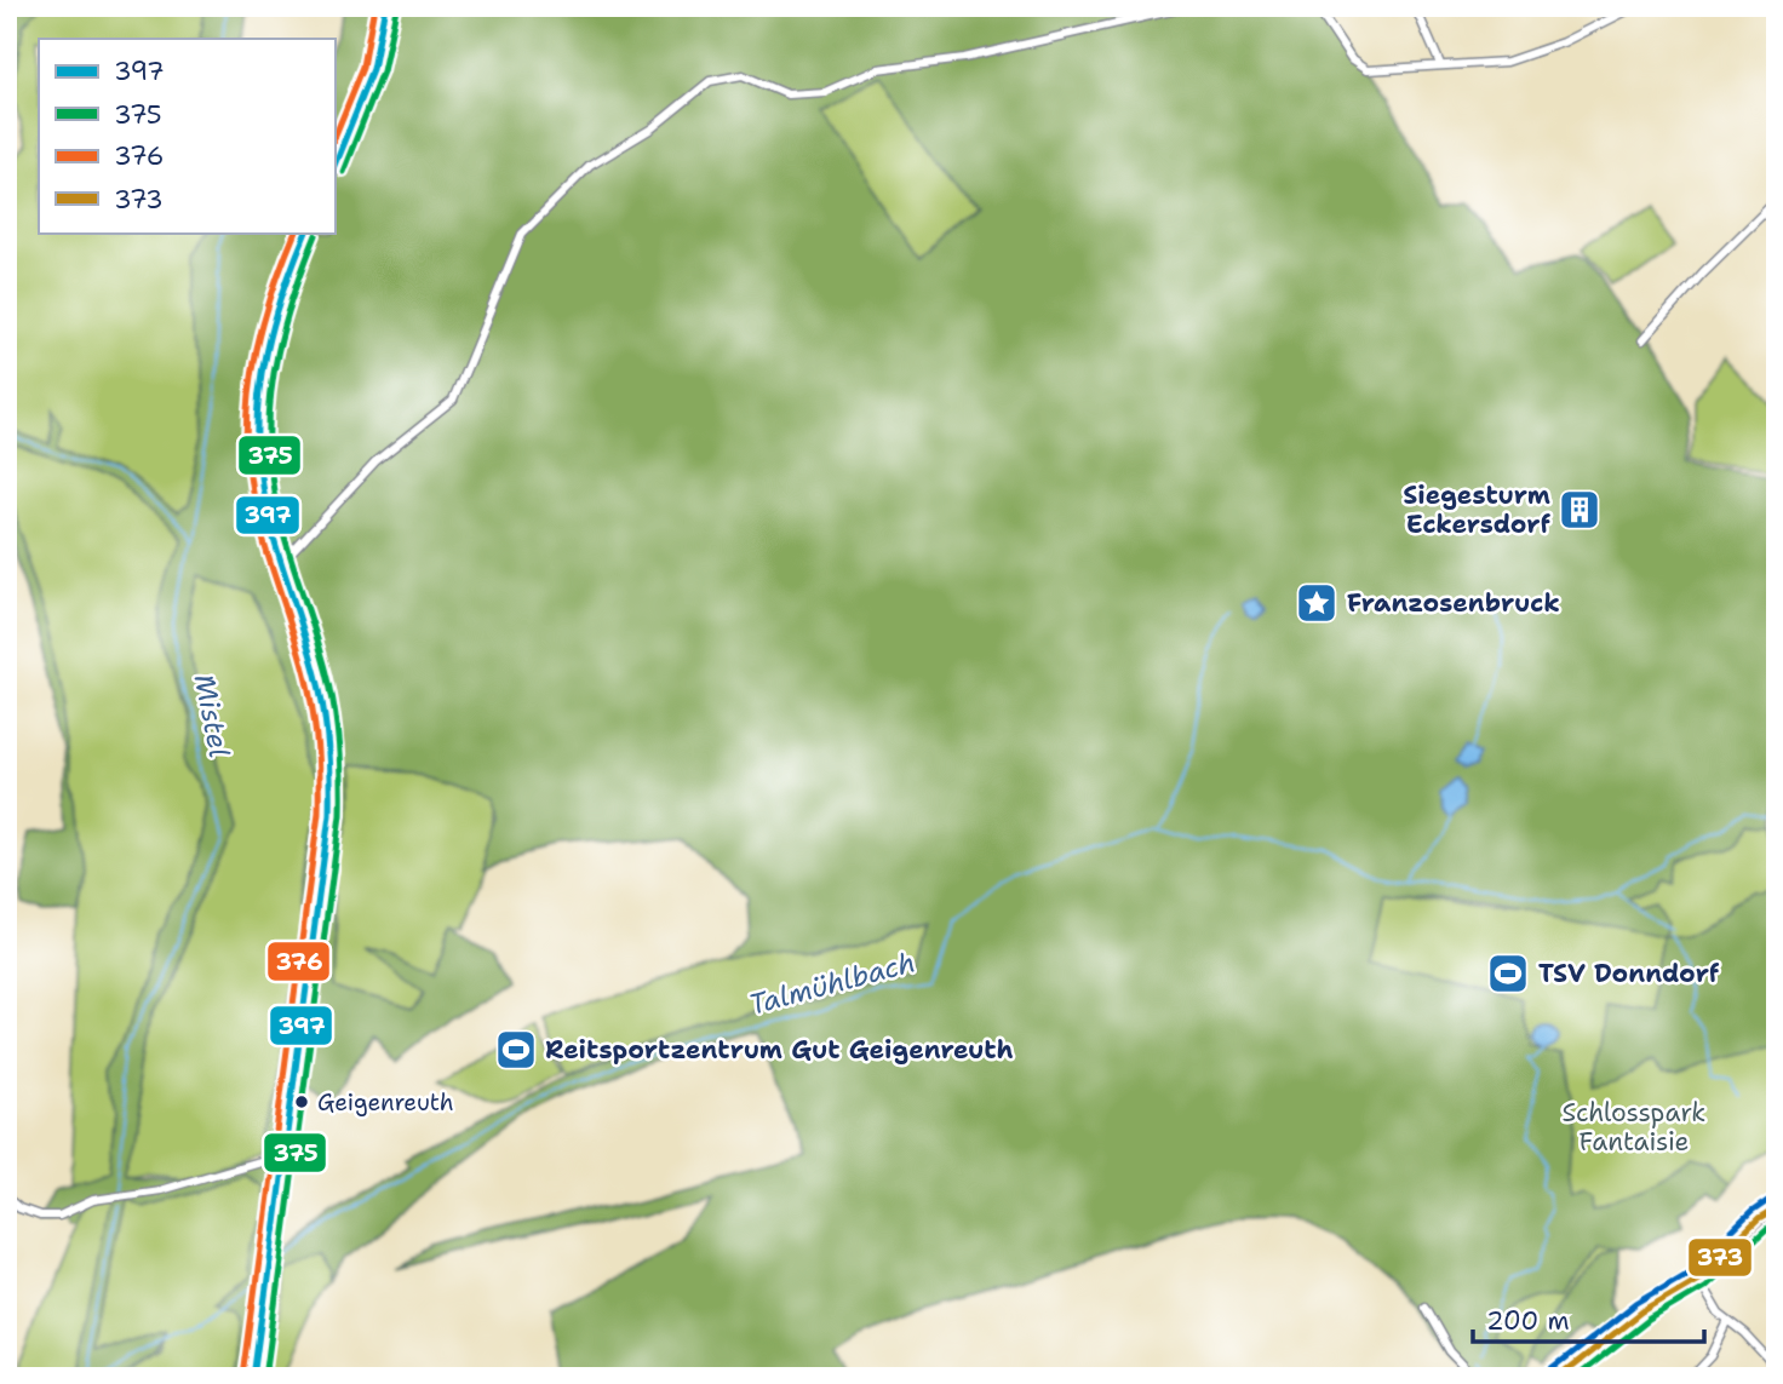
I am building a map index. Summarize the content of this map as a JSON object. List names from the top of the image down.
{
  "water": ["Mistel", "Talmühlbach"],
  "parks": ["Schlosspark Fantaisie"],
  "places": {
    "building": ["Siegesturm Eckersdorf"],
    "place": ["Franzosenbruck"],
    "sports": ["TSV Donndorf", "Reitsportzentrum Gut Geigenreuth"],
    "other": ["Geigenreuth"]
  },
  "lines": [
    "transit line 397",
    "transit line 376",
    "transit line 375",
    "transit line 373"
  ],
  "legend": [
    "397",
    "375",
    "376",
    "373"
  ],
  "scale_bar": "200 m"
}
